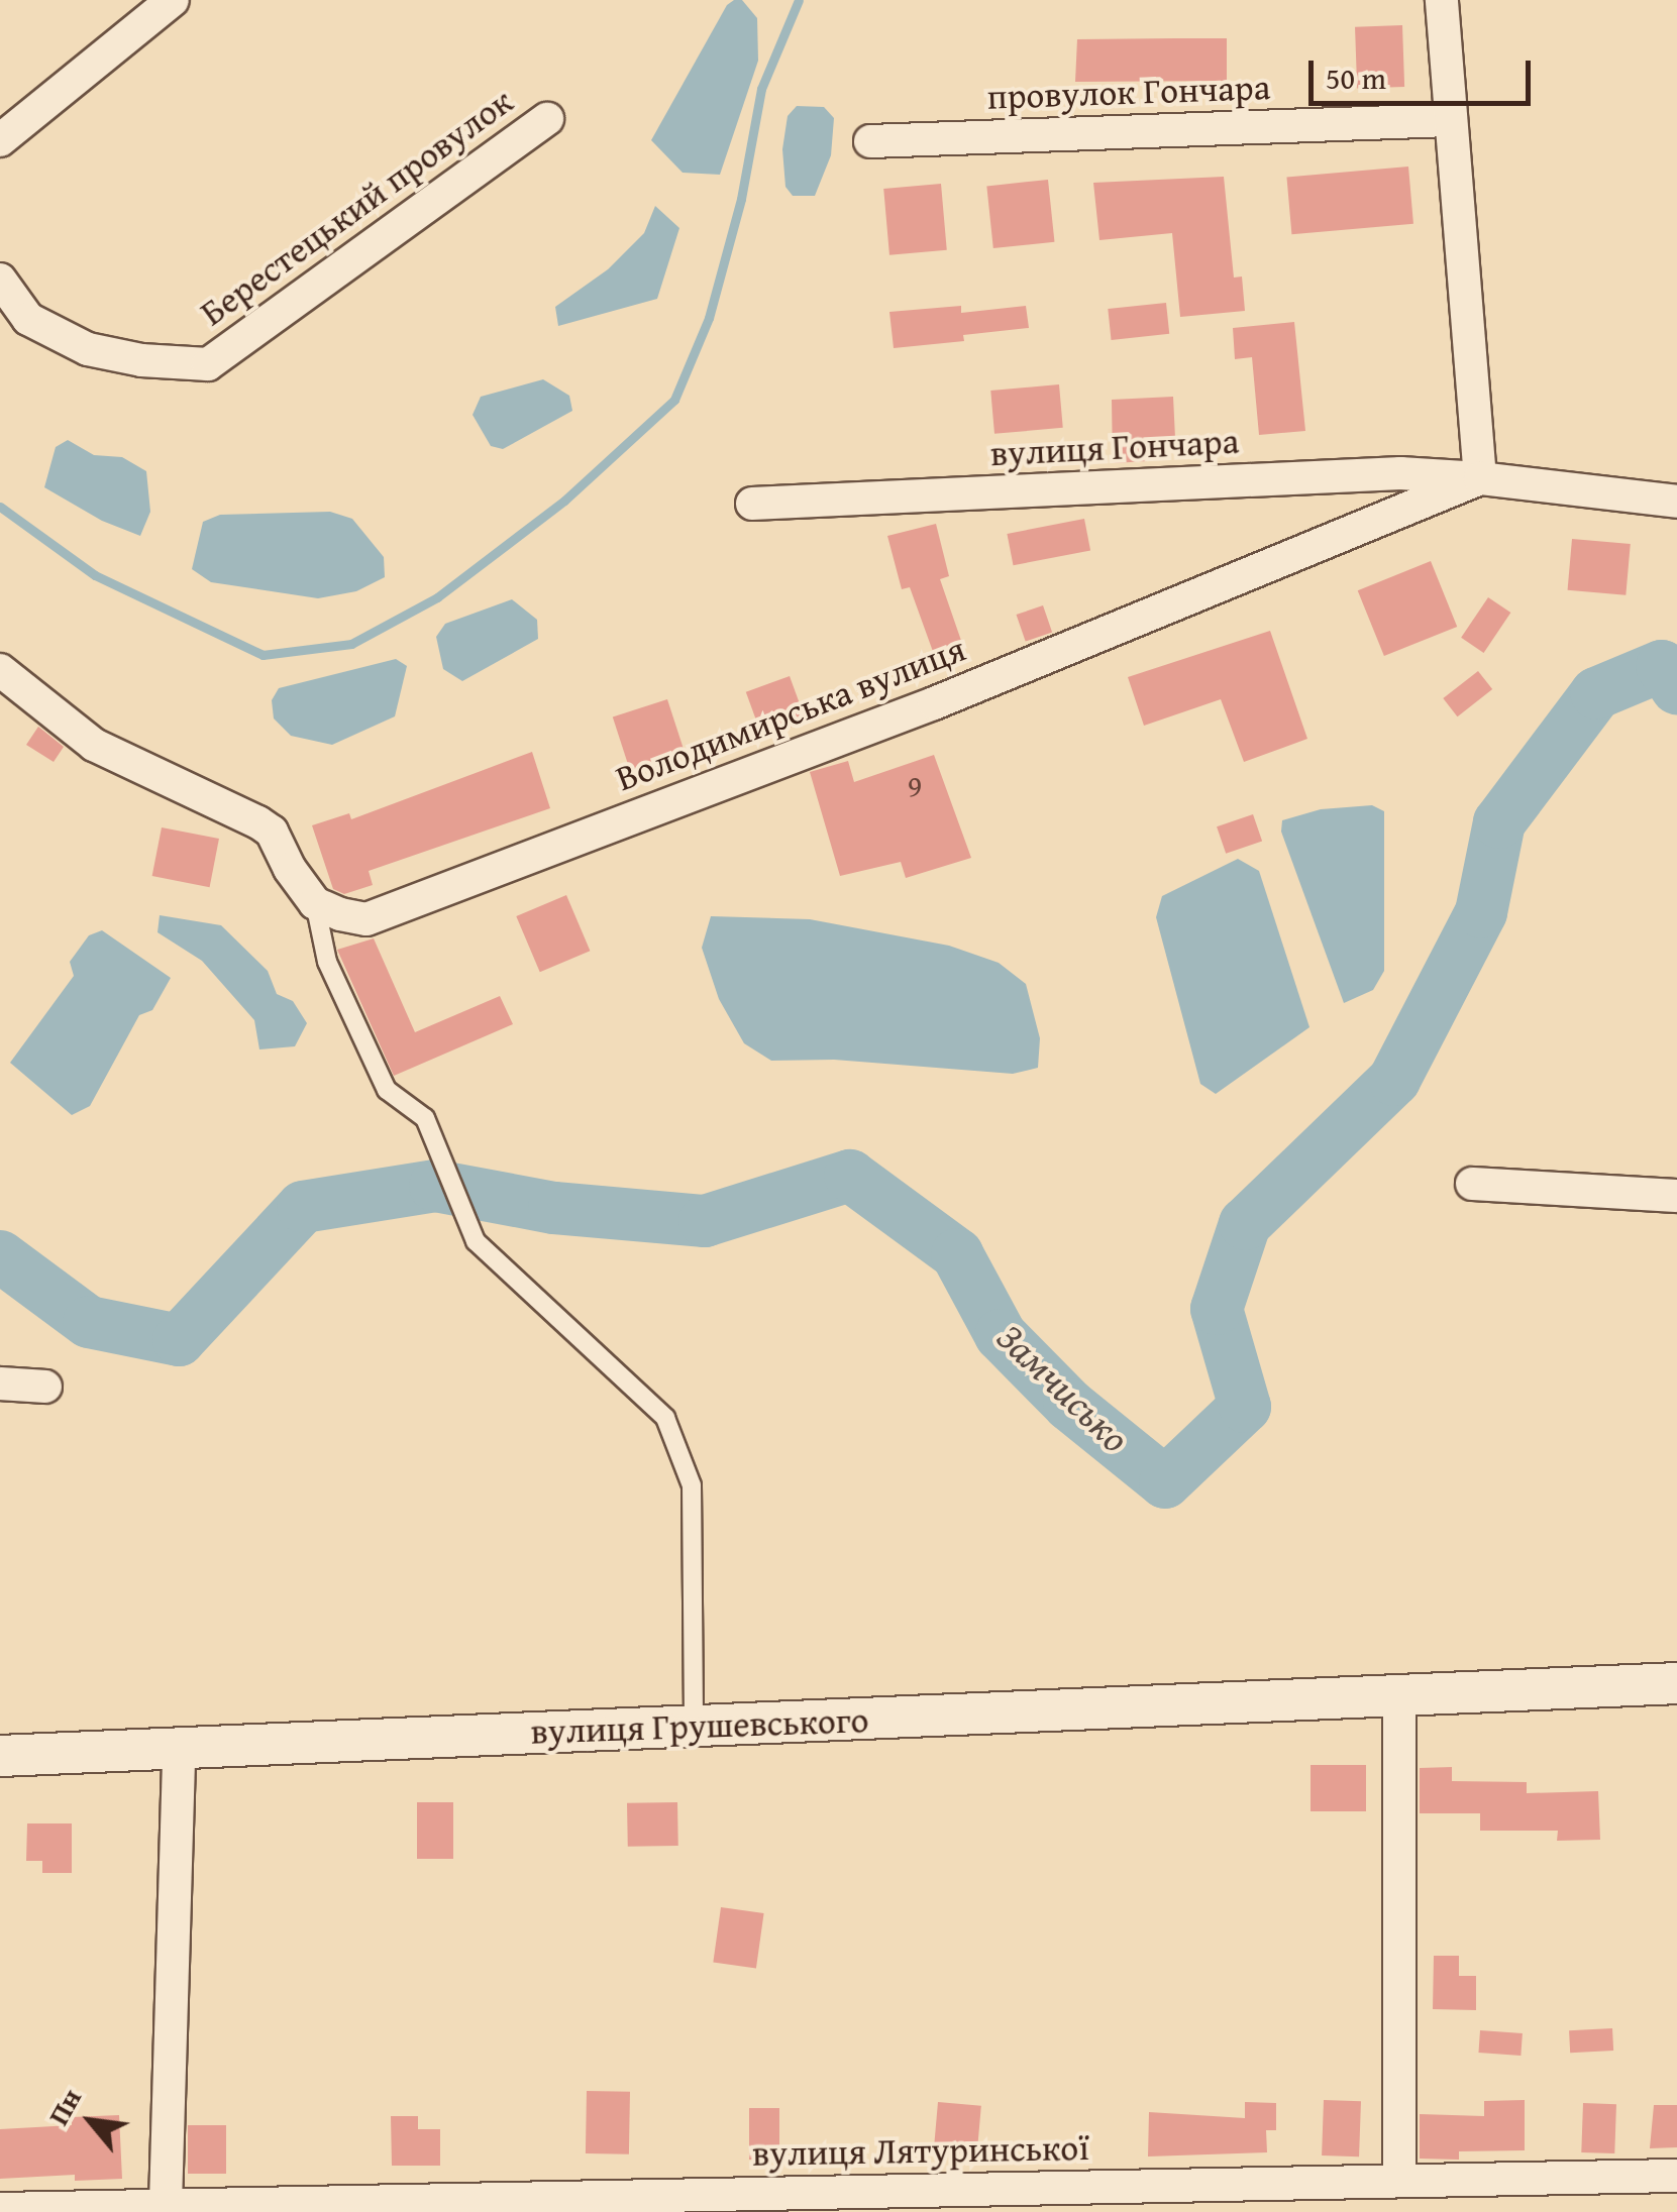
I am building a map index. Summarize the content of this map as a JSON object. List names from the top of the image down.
{
  "streets": {
    "street": [
      "провулок Гончара",
      "Берестецький провулок",
      "вулиця Гончара",
      "Володимирська вулиця",
      "вулиця Грушевського",
      "вулиця Лятуринської"
    ]
  },
  "crossings": [
    ["вулиця Гончара", "Володимирська вулиця"]
  ],
  "water": ["Замчисько"],
  "house_numbers": ["9"],
  "scale_bar": "50 m",
  "north": "top left"
}
